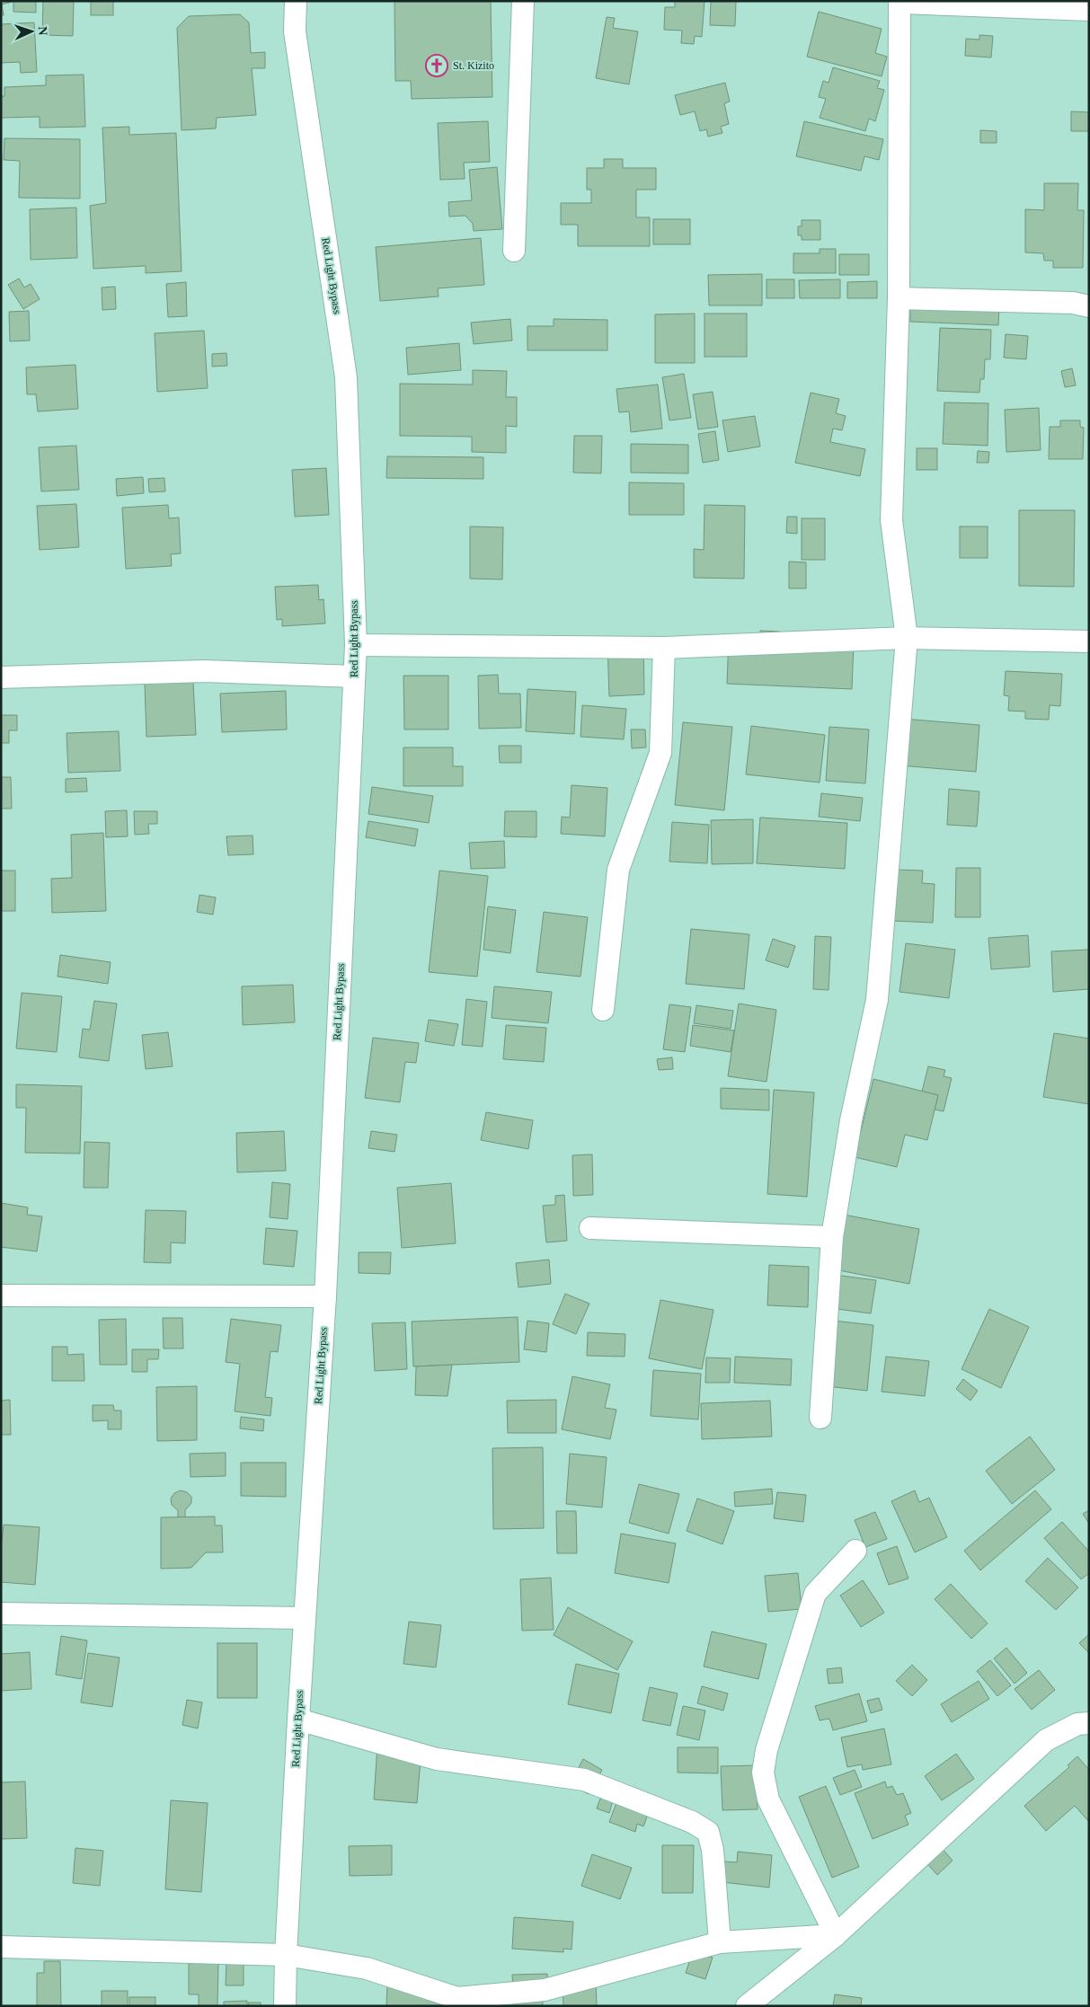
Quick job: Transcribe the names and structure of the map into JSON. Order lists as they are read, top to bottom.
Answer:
{
  "streets": {
    "street": ["Red Light Bypass"]
  },
  "places": {
    "church": ["St. Kizito"]
  },
  "north": "right"
}
